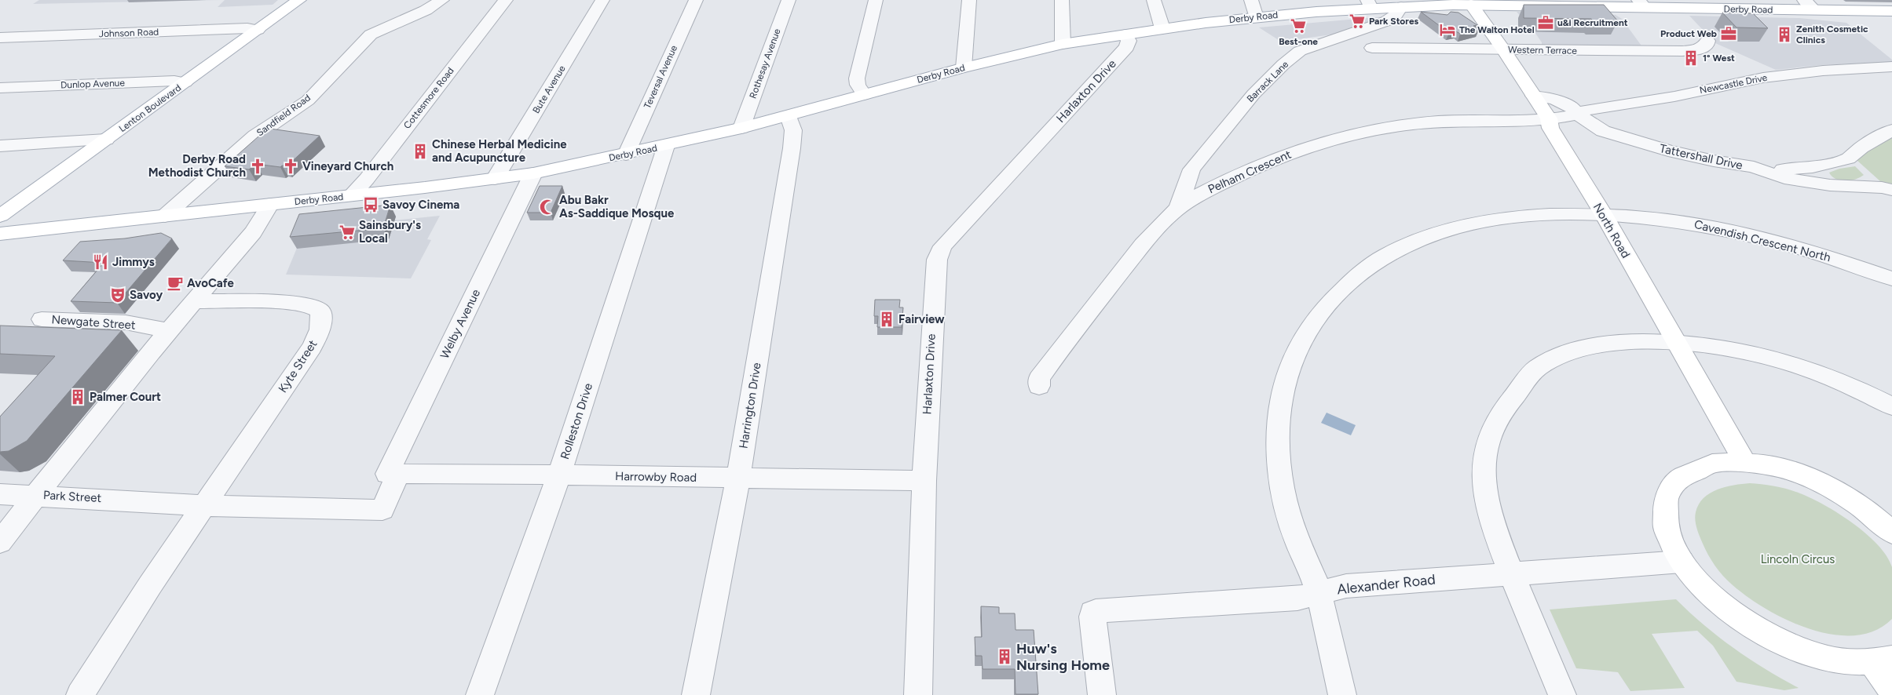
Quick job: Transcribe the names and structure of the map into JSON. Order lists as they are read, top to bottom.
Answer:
{
  "streets": {
    "main road": ["Derby Road", "Lenton Boulevard", "North Road"],
    "street": [
      "Johnson Road",
      "Western Terrace",
      "Rothesay Avenue",
      "Teversal Avenue",
      "Barrack Lane",
      "Dunlop Avenue",
      "Newcastle Drive",
      "Bute Avenue",
      "Harlaxton Drive",
      "Cottesmore Road",
      "Sandfield Road",
      "Tattershall Drive",
      "Pelham Crescent",
      "Cavendish Crescent North",
      "Newgate Street",
      "Welby Avenue",
      "Kyte Street",
      "Harrington Drive",
      "Rolleston Drive",
      "Harrowby Road",
      "Park Street",
      "Alexander Road"
    ]
  },
  "crossings": [
    ["Derby Road", "Rothesay Avenue"],
    ["Derby Road", "Teversal Avenue"],
    ["Derby Road", "Barrack Lane"],
    ["Derby Road", "Bute Avenue"],
    ["Derby Road", "Harlaxton Drive"],
    ["Derby Road", "Cottesmore Road"],
    ["Derby Road", "Sandfield Road"],
    ["Derby Road", "North Road"],
    ["Derby Road", "Welby Avenue"],
    ["Derby Road", "Harrington Drive"],
    ["Derby Road", "Rolleston Drive"],
    ["Derby Road", "Park Street"],
    ["Johnson Road", "Lenton Boulevard"],
    ["Western Terrace", "North Road"],
    ["Barrack Lane", "Pelham Crescent"],
    ["Dunlop Avenue", "Lenton Boulevard"],
    ["Newcastle Drive", "Tattershall Drive"],
    ["Harlaxton Drive", "Harrowby Road"],
    ["Tattershall Drive", "North Road"],
    ["Pelham Crescent", "North Road"],
    ["North Road", "Cavendish Crescent North"],
    ["Cavendish Crescent North", "Alexander Road"],
    ["Newgate Street", "Park Street"],
    ["Welby Avenue", "Kyte Street"],
    ["Welby Avenue", "Harrowby Road"],
    ["Welby Avenue", "Park Street"],
    ["Kyte Street", "Park Street"],
    ["Harrington Drive", "Harrowby Road"],
    ["Rolleston Drive", "Harrowby Road"]
  ],
  "parks": ["Lincoln Circus"],
  "places": {
    "supermarket": ["Park Stores", "Best-one", "Sainsbury's Local"],
    "office": ["u&i Recruitment", "Product Web"],
    "hotel": ["The Walton Hotel"],
    "building": [
      "Zenith Cosmetic Clinics",
      "1° West",
      "Chinese Herbal Medicine and Acupuncture",
      "Fairview",
      "Palmer Court",
      "Huw's Nursing Home"
    ],
    "church": ["Derby Road Methodist Church", "Vineyard Church"],
    "bus stop": ["Savoy Cinema"],
    "mosque": ["Abu Bakr As-Saddique Mosque"],
    "restaurant": ["Jimmys"],
    "cafe": ["AvoCafe"],
    "theatre": ["Savoy"]
  }
}
